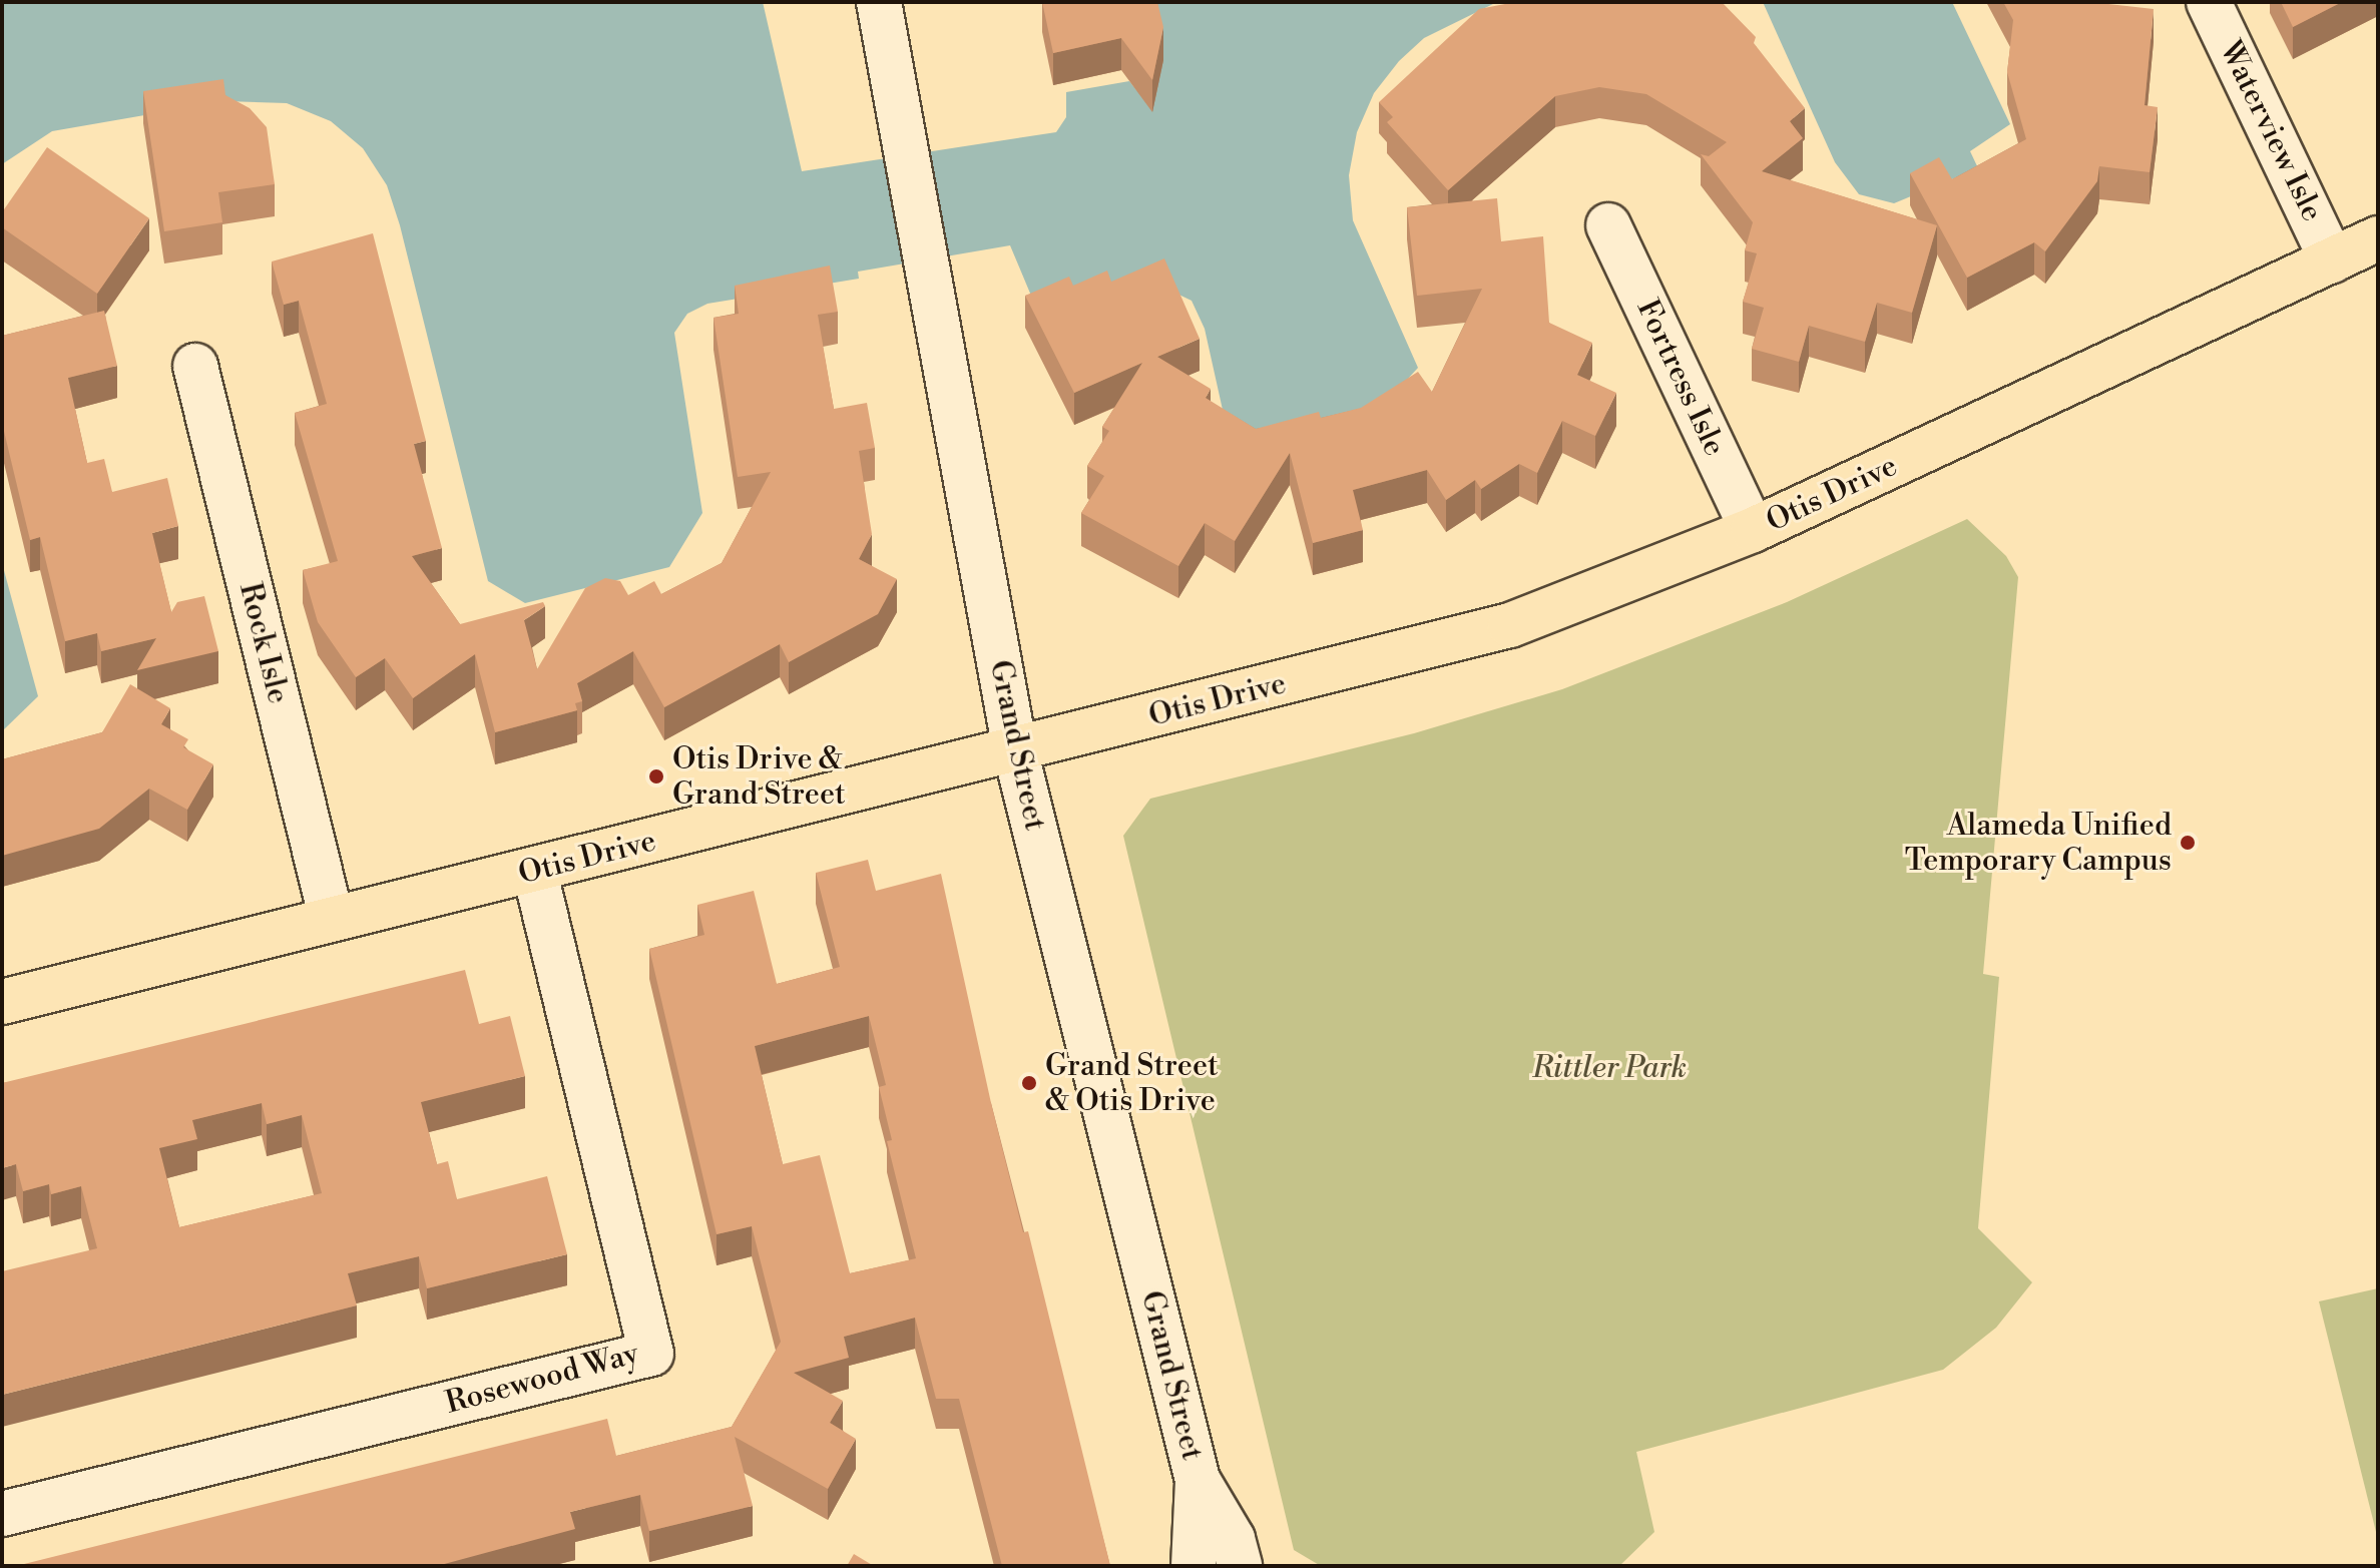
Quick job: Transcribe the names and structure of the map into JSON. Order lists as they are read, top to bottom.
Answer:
{
  "streets": {
    "main road": ["Otis Drive"],
    "street": [
      "Waterview Isle",
      "Fortress Isle",
      "Rock Isle",
      "Grand Street",
      "Rosewood Way"
    ]
  },
  "crossings": [
    ["Waterview Isle", "Otis Drive"],
    ["Fortress Isle", "Otis Drive"],
    ["Otis Drive", "Rock Isle"],
    ["Otis Drive", "Grand Street"],
    ["Otis Drive", "Rosewood Way"]
  ],
  "parks": ["Rittler Park"],
  "places": ["Otis Drive & Grand Street", "Alameda Unified Temporary Campus", "Grand Street & Otis Drive"]
}
